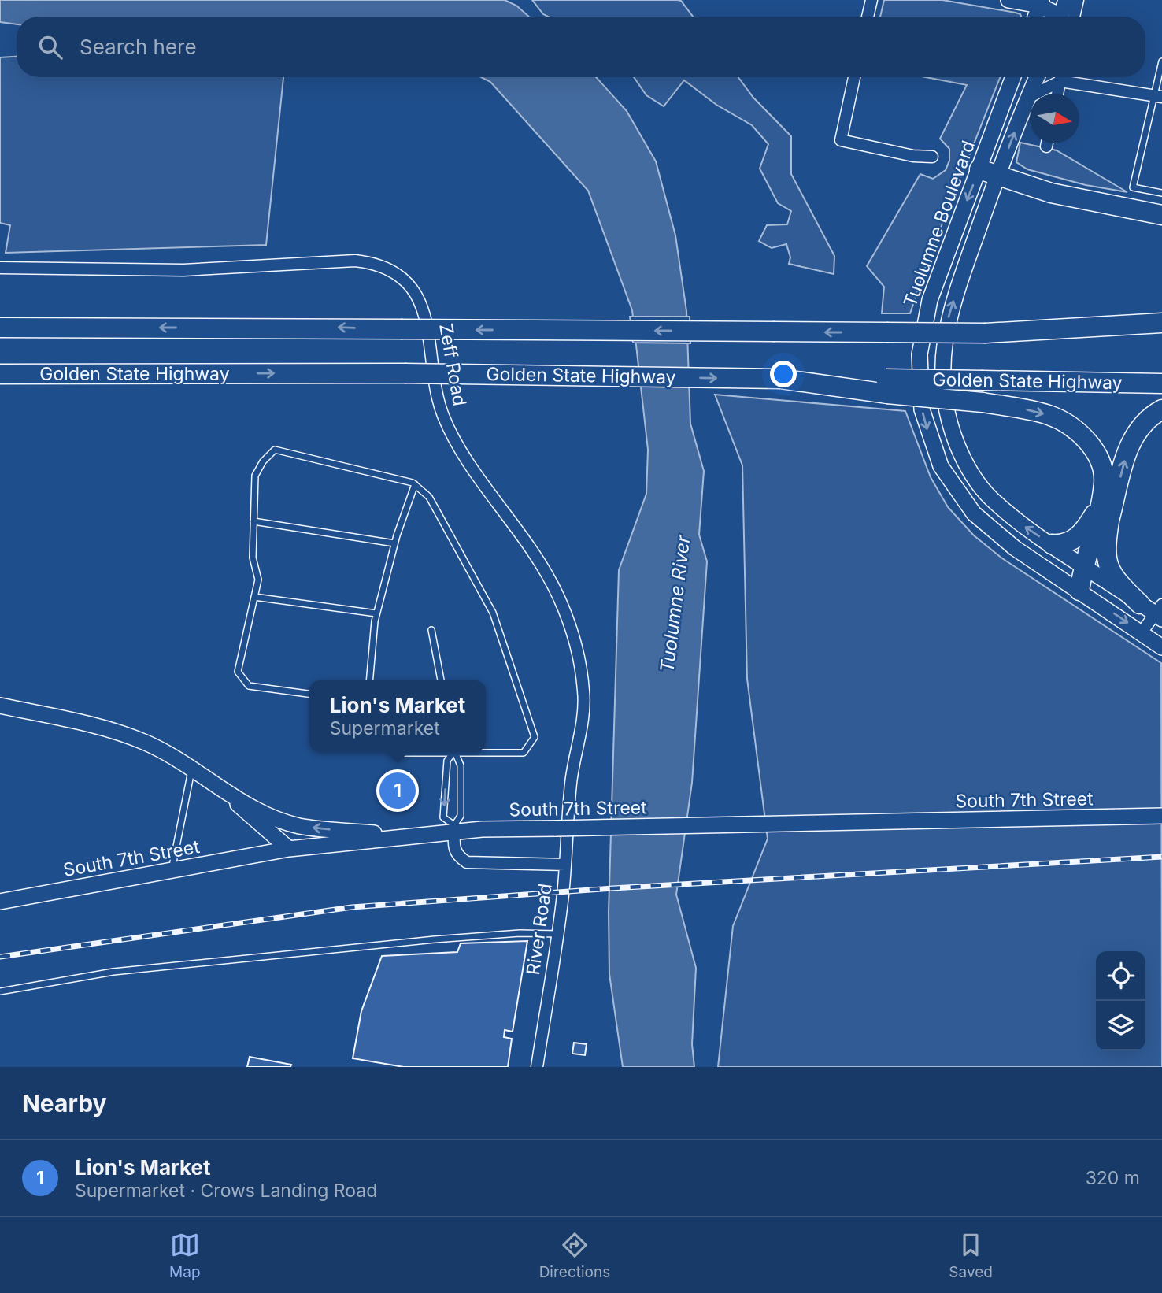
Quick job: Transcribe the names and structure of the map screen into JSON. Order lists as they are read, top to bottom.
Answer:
{
  "streets": {
    "highway": ["Golden State Highway"],
    "street": [
      "Tuolumne Boulevard",
      "Zeff Road",
      "South 7th Street",
      "River Road"
    ]
  },
  "crossings": [
    ["Zeff Road", "River Road"],
    ["South 7th Street", "River Road"]
  ],
  "water": ["Tuolumne River"],
  "north": "right",
  "page": {
    "search": "Search here",
    "popup": ["Lion's Market", "Supermarket"],
    "pins": "1",
    "heading": "Nearby",
    "list": [
      {
        "mark": "1",
        "name": "Lion's Market",
        "note": "Supermarket · Crows Landing Road",
        "value": "320 m"
      }
    ],
    "nav": ["Map", "Directions", "Saved"]
  }
}
